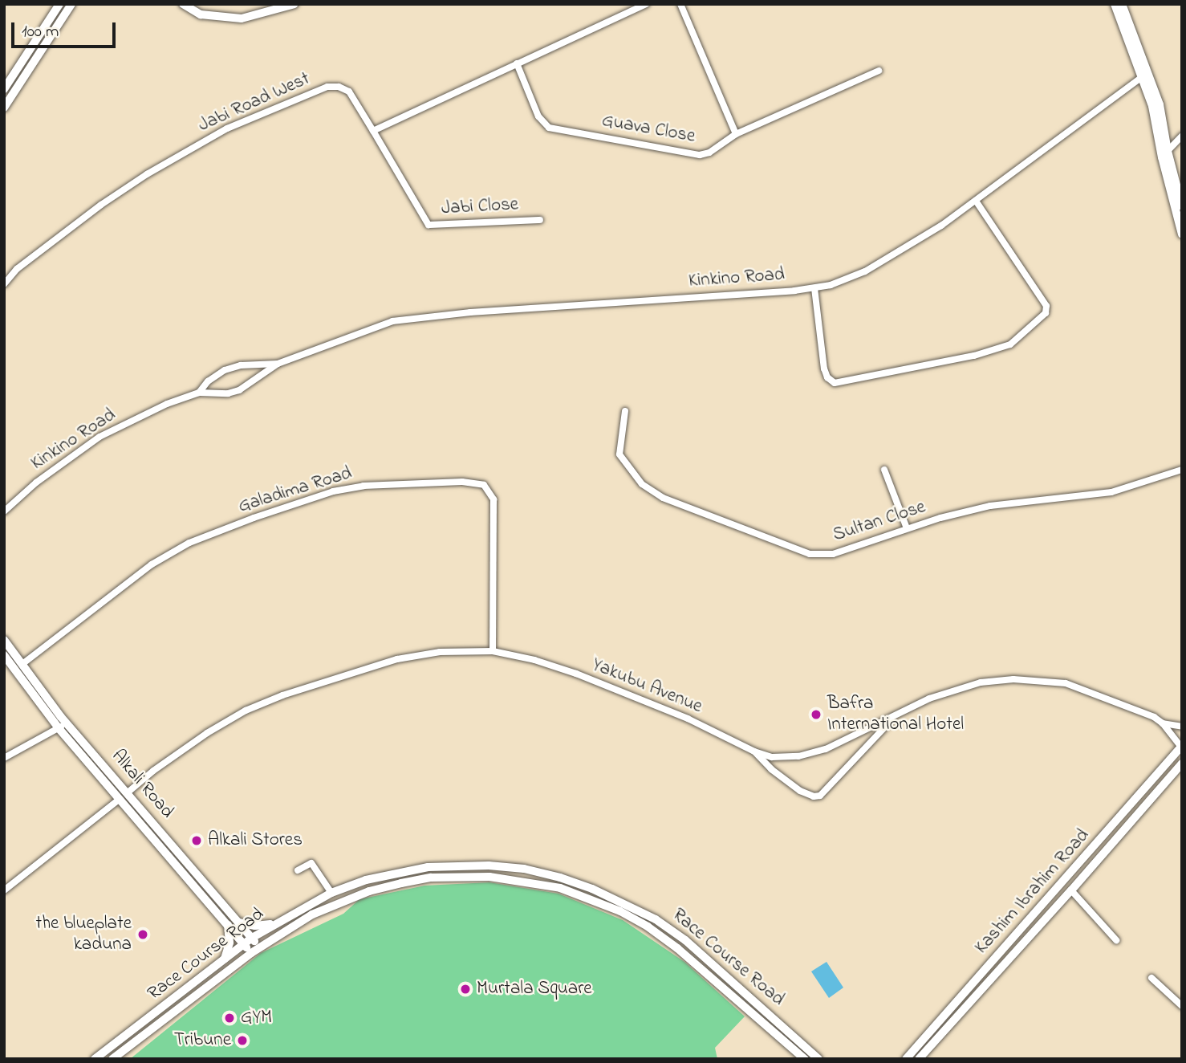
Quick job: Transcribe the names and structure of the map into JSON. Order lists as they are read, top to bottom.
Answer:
{
  "streets": {
    "main road": ["Alkali Road", "Race Course Road"],
    "street": [
      "Jabi Road West",
      "Guava Close",
      "Jabi Close",
      "Kinkino Road",
      "Galadima Road",
      "Sultan Close",
      "Yakubu Avenue",
      "Kashim Ibrahim Road"
    ]
  },
  "crossings": [
    ["Jabi Road West", "Jabi Close"],
    ["Galadima Road", "Yakubu Avenue"],
    ["Galadima Road", "Alkali Road"],
    ["Yakubu Avenue", "Alkali Road"],
    ["Yakubu Avenue", "Kashim Ibrahim Road"],
    ["Alkali Road", "Race Course Road"]
  ],
  "places": [
    "Bafra International Hotel",
    "Alkali Stores",
    "the blueplate kaduna",
    "Murtala Square",
    "GYM",
    "Tribune"
  ],
  "scale_bar": "100 m"
}
